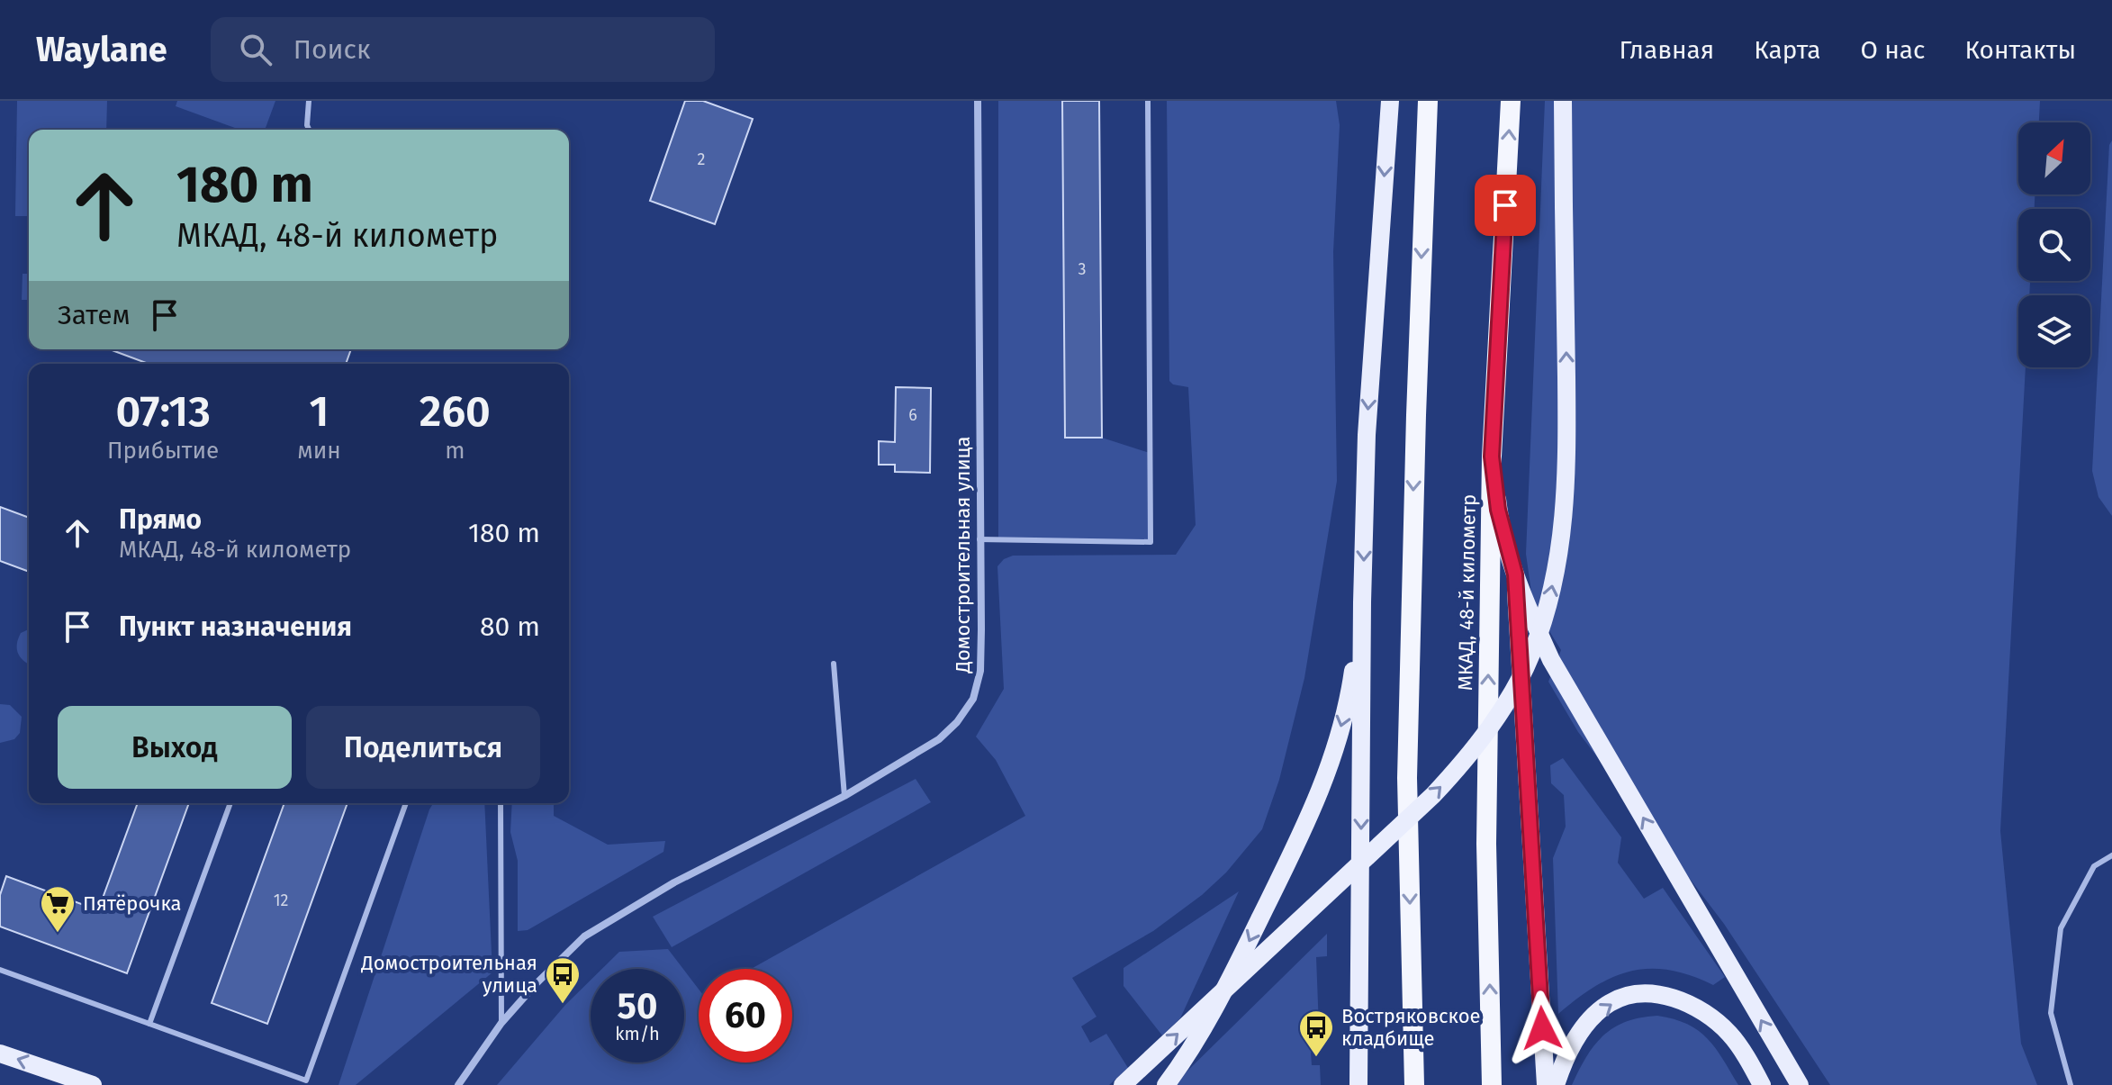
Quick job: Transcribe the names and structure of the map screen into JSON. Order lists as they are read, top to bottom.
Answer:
{
  "streets": {
    "highway": ["МКАД, 48-й километр"],
    "street": ["Домостроительная улица"]
  },
  "places": {
    "supermarket": ["Пятёрочка"],
    "bus stop": ["Домостроительная улица", "Востряковское кладбище"]
  },
  "house_numbers": [
    "2",
    "3",
    "6",
    "12"
  ],
  "north": "top right",
  "page": {
    "header": "Waylane",
    "search": "Поиск",
    "nav": [
      "Главная",
      "Карта",
      "О нас",
      "Контакты"
    ],
    "turn": ["180 m", "МКАД, 48-й километр"],
    "then": "Затем",
    "eta": [
      "07:13",
      "Прибытие",
      "1",
      "мин",
      "260",
      "m"
    ],
    "list": [
      {
        "name": "Прямо",
        "note": "МКАД, 48-й километр",
        "value": "180 m"
      },
      {
        "name": "Пункт назначения",
        "value": "80 m"
      }
    ],
    "buttons": ["Выход", "Поделиться"],
    "speed": "50 km/h",
    "limit": "60"
  }
}
